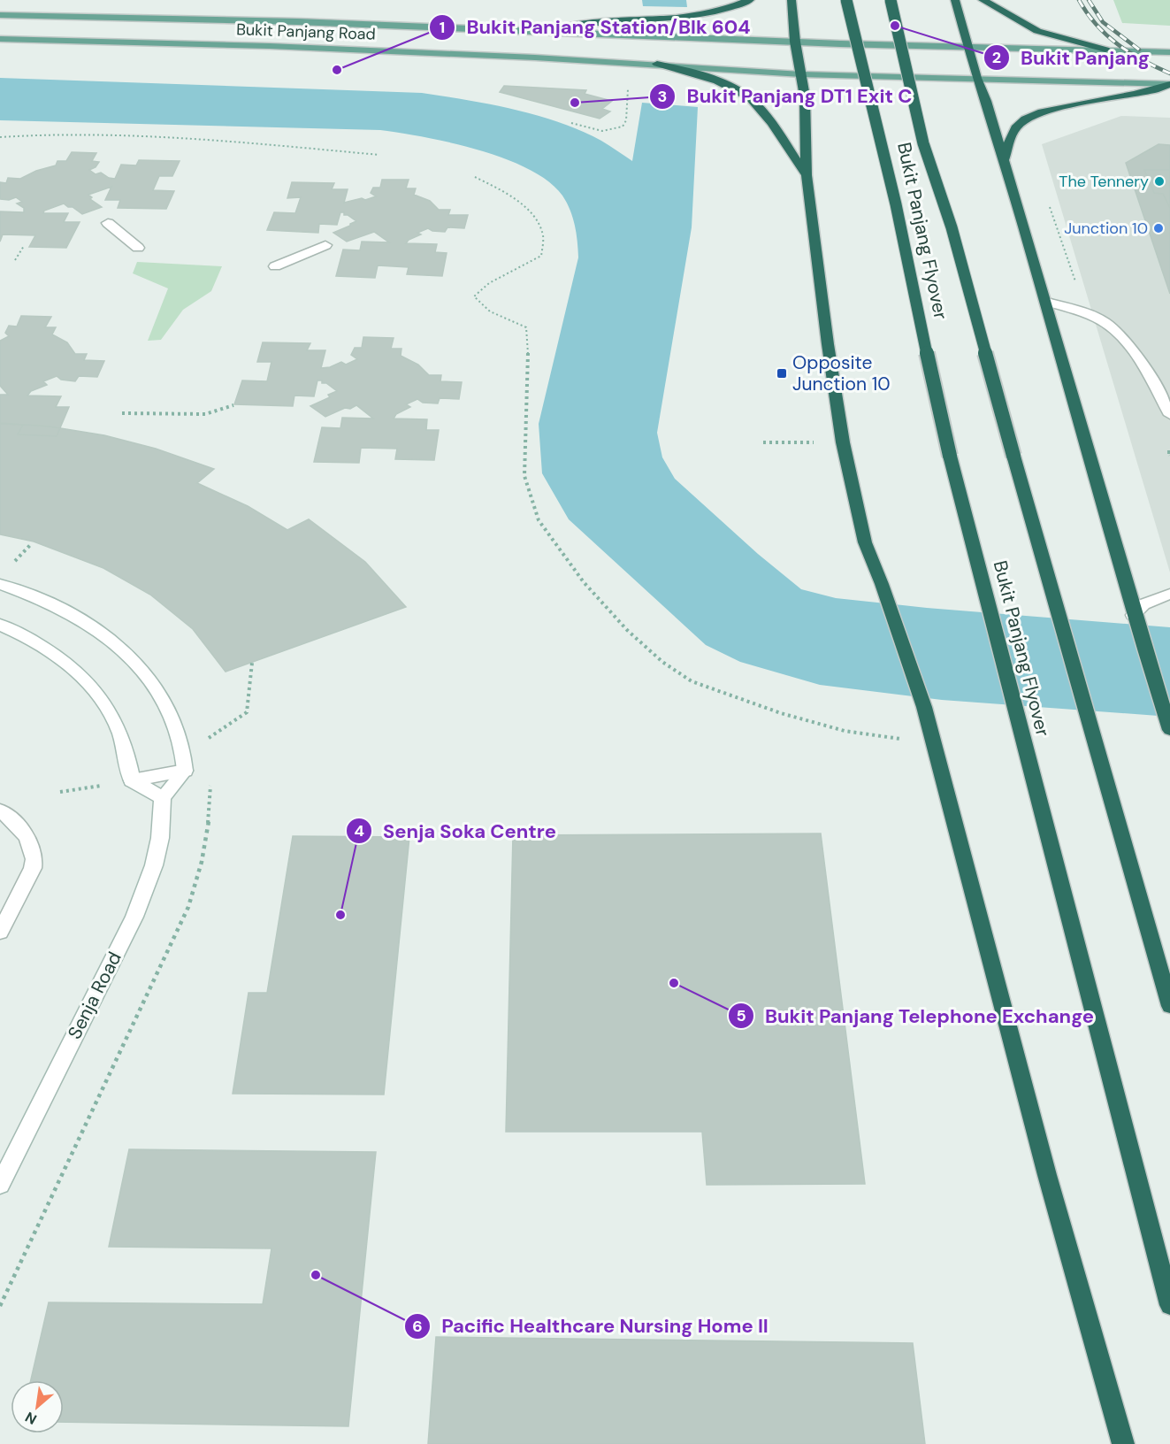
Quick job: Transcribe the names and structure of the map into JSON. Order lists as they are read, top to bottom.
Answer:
{
  "streets": {
    "highway": ["Bukit Panjang Flyover"],
    "main road": ["Bukit Panjang Road"],
    "street": ["Senja Road"]
  },
  "places": {
    "other": [
      "Bukit Panjang",
      "Bukit Panjang Station/Blk 604",
      "Bukit Panjang DT1 Exit C",
      "The Tennery",
      "Junction 10",
      "Senja Soka Centre",
      "Bukit Panjang Telephone Exchange",
      "Pacific Healthcare Nursing Home II"
    ],
    "transit": ["Opposite Junction 10"]
  },
  "north": "bottom left"
}
